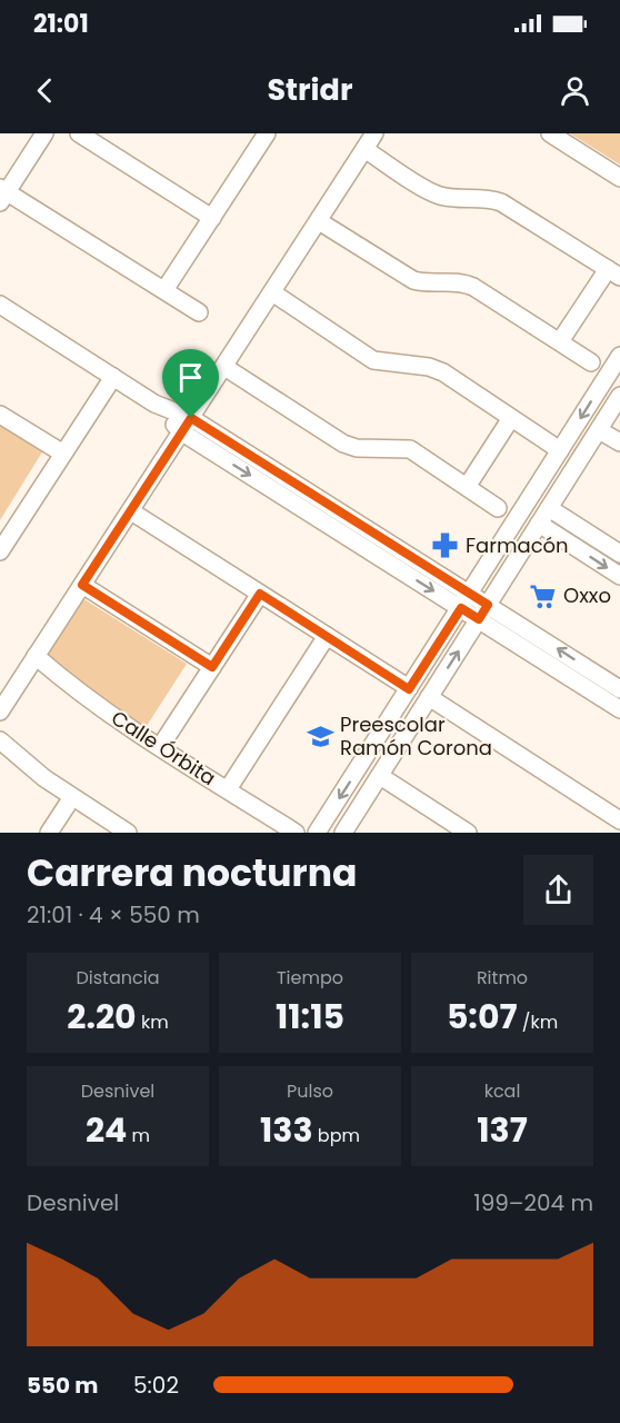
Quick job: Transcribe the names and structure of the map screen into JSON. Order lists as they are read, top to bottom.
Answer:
{
  "streets": {
    "street": ["Calle Órbita"]
  },
  "places": {
    "pharmacy": ["Farmacón"],
    "supermarket": ["Oxxo"],
    "school or university": ["Preescolar Ramón Corona"]
  },
  "page": {
    "status": "21:01",
    "header": "Stridr",
    "heading": ["Carrera nocturna", "21:01 · 4 × 550 m"],
    "stats": [
      ["Distancia", "2.20 km"],
      ["Tiempo", "11:15"],
      ["Ritmo", "5:07 /km"],
      ["Desnivel", "24 m"],
      ["Pulso", "133 bpm"],
      ["kcal", "137"]
    ],
    "chart": ["Desnivel", "199–204 m"],
    "list": [
      {
        "name": "550 m",
        "note": "5:02"
      }
    ]
  }
}
